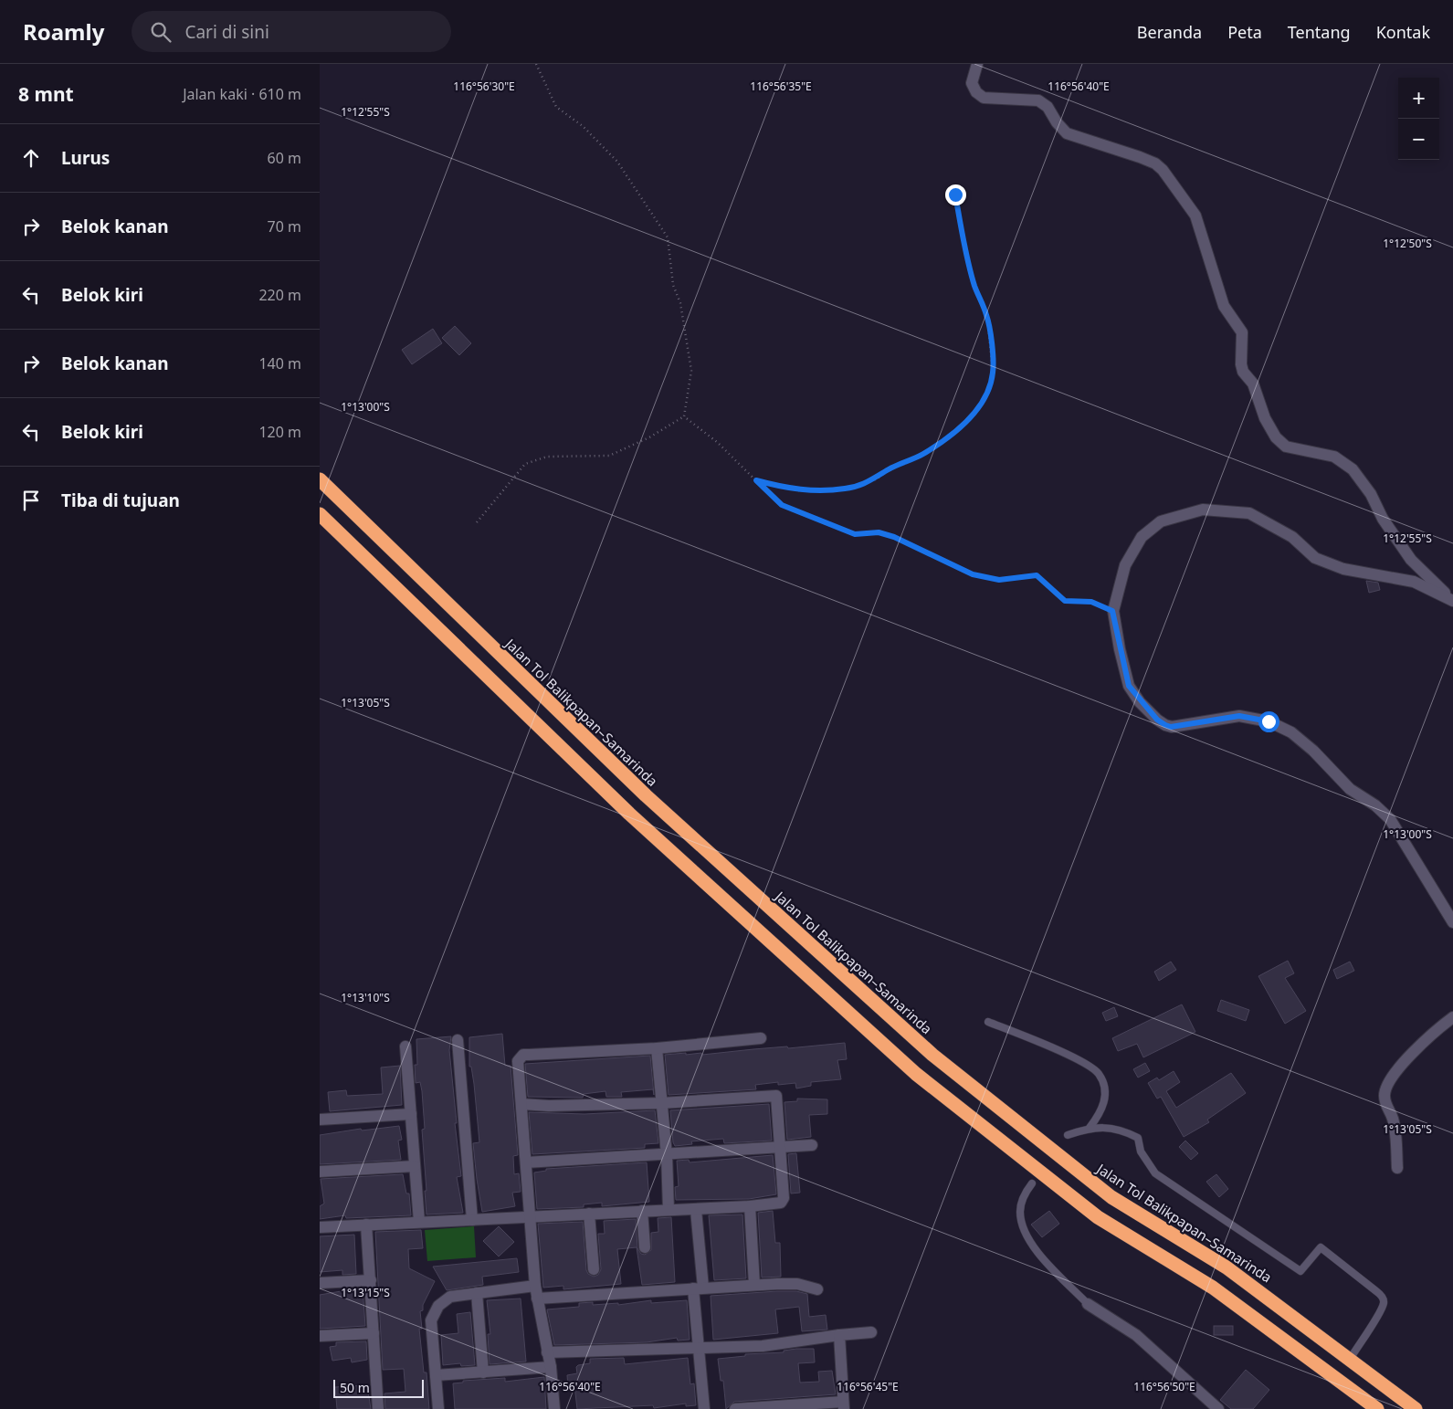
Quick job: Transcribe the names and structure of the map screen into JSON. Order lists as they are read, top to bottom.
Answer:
{
  "streets": {
    "highway": ["Jalan Tol Balikpapan–Samarinda"]
  },
  "scale_bar": "50 m",
  "page": {
    "header": "Roamly",
    "search": "Cari di sini",
    "nav": [
      "Beranda",
      "Peta",
      "Tentang",
      "Kontak"
    ],
    "heading": ["8 mnt", "Jalan kaki · 610 m"],
    "map_buttons": ["+", "−"],
    "list": [
      ["Lurus", "60 m"],
      ["Belok kanan", "70 m"],
      ["Belok kiri", "220 m"],
      ["Belok kanan", "140 m"],
      ["Belok kiri", "120 m"],
      "Tiba di tujuan"
    ],
    "scale": "50 m"
  },
  "coordinates": [
    "116°56'40\"E",
    "116°56'30\"E",
    "116°56'35\"E",
    "1°12'55\"S",
    "1°12'50\"S",
    "1°13'00\"S",
    "1°13'05\"S",
    "1°13'10\"S",
    "1°13'15\"S",
    "116°56'45\"E",
    "116°56'50\"E"
  ]
}
